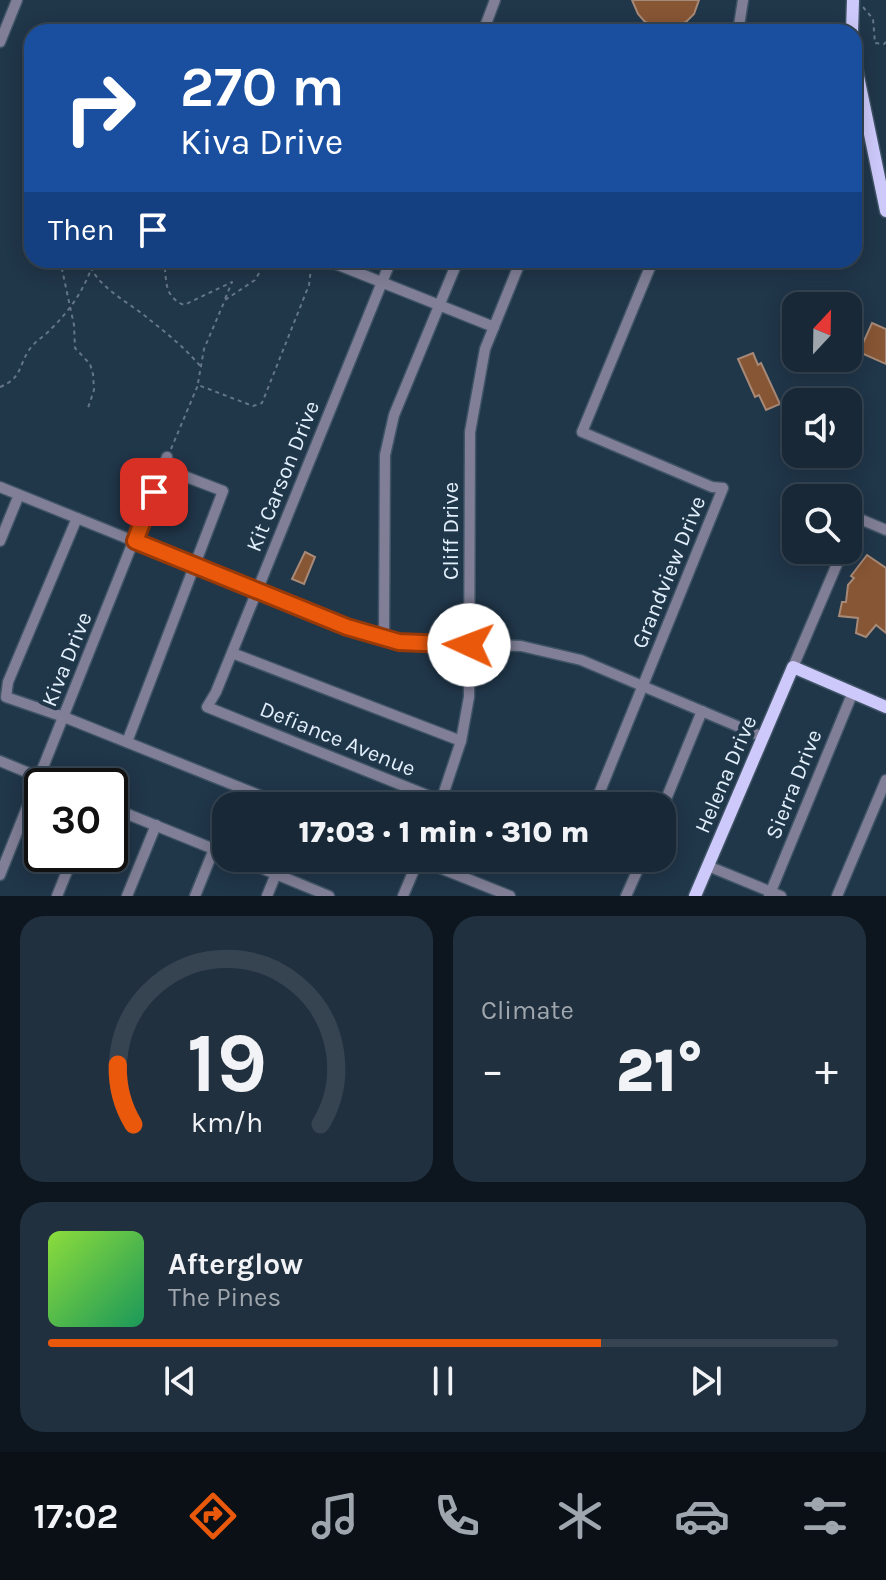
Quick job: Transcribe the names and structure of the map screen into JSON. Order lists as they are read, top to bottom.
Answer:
{
  "streets": {
    "main road": ["Helena Drive"],
    "street": [
      "Kit Carson Drive",
      "Cliff Drive",
      "Grandview Drive",
      "Kiva Drive",
      "Defiance Avenue",
      "Sierra Drive"
    ]
  },
  "crossings": [
    ["Kit Carson Drive", "Defiance Avenue"]
  ],
  "north": "top",
  "page": {
    "turn": ["270 m", "Kiva Drive"],
    "then": "Then",
    "limit": "30",
    "trip": "17:03 · 1 min · 310 m",
    "tile": "Climate",
    "heat": ["−", "21°", "+"],
    "song": ["Afterglow", "The Pines"],
    "tabs": "17:02",
    "gauge": ["19", "km/h"]
  }
}
